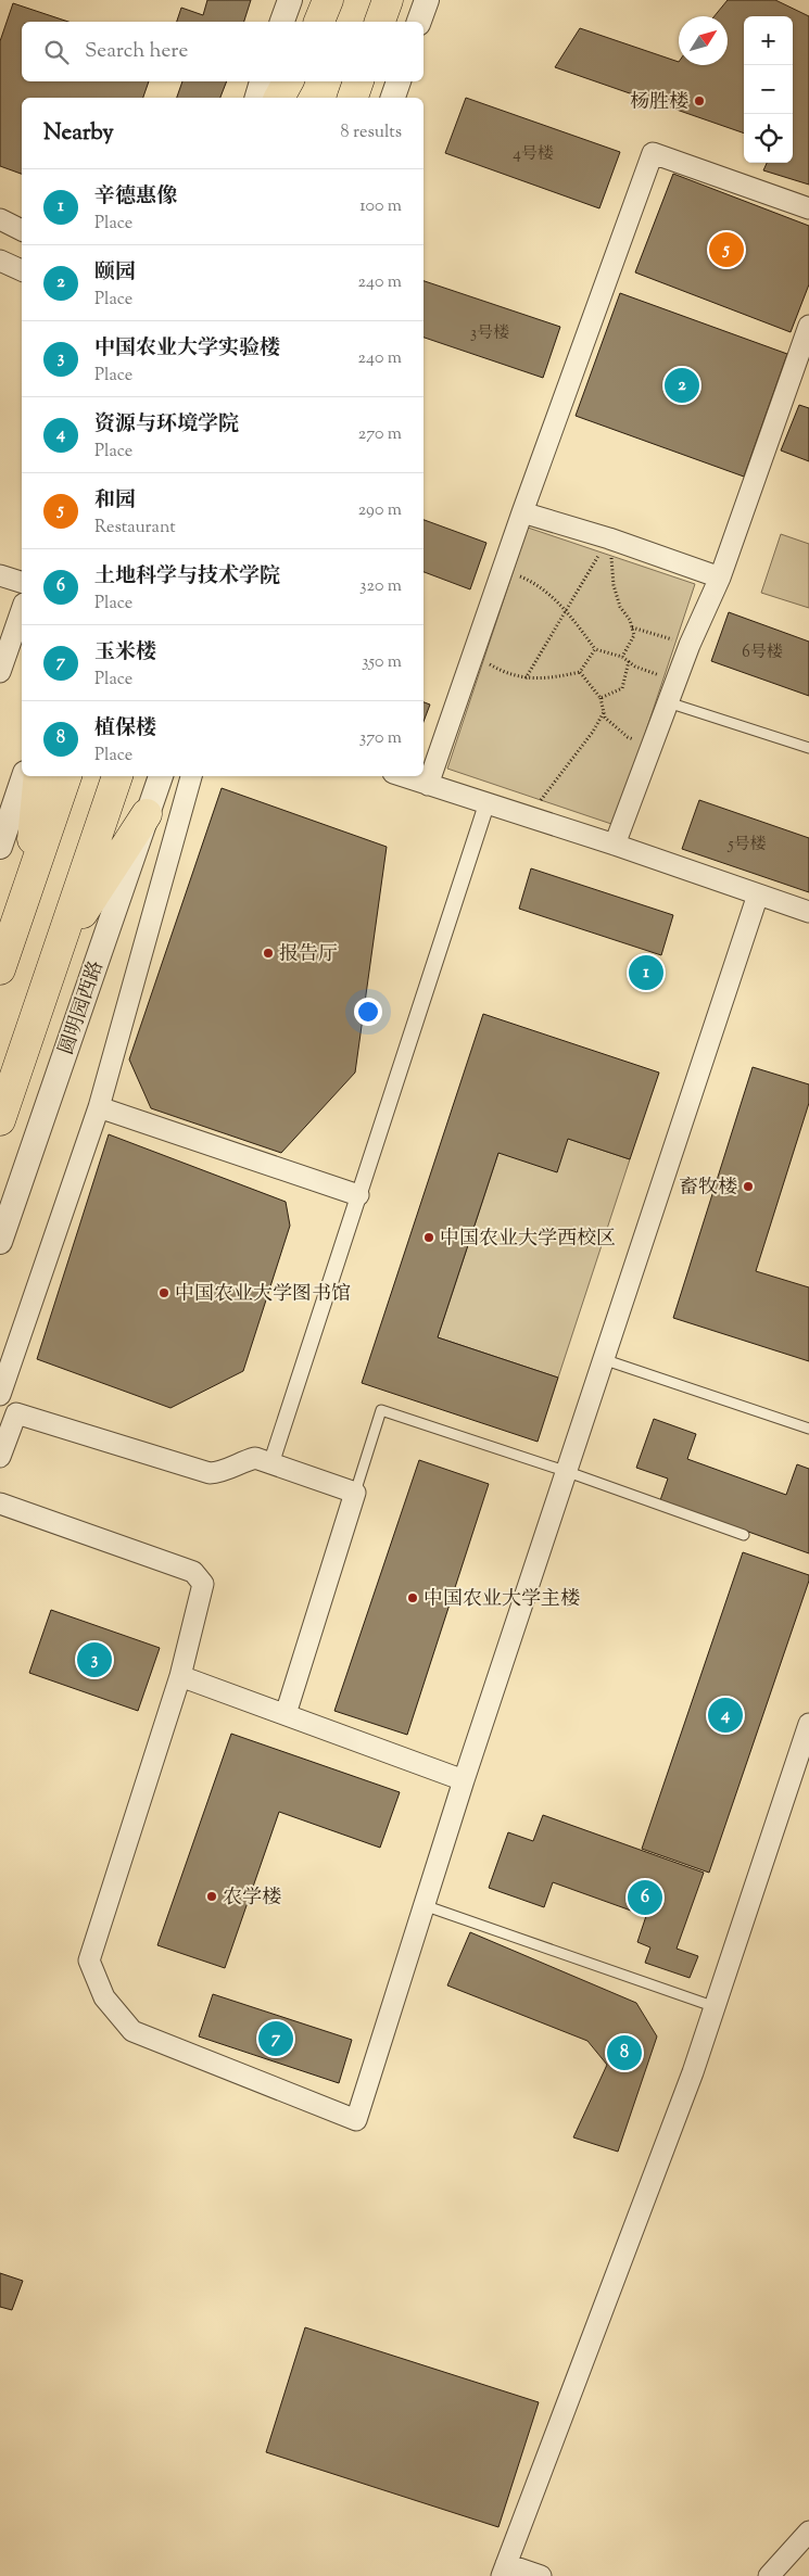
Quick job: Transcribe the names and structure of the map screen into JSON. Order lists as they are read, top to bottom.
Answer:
{
  "streets": {
    "main road": ["圆明园西路"]
  },
  "places": [
    "杨胜楼",
    "报告厅",
    "畜牧楼",
    "中国农业大学西校区",
    "中国农业大学图书馆",
    "中国农业大学主楼",
    "农学楼"
  ],
  "house_numbers": [
    "4号楼",
    "3号楼",
    "6号楼",
    "5号楼"
  ],
  "north": "top right",
  "page": {
    "map_buttons": ["+", "−"],
    "search": "Search here",
    "heading": ["Nearby", "8 results"],
    "list": [
      {
        "mark": "1",
        "name": "辛德惠像",
        "note": "Place",
        "value": "100 m"
      },
      {
        "mark": "2",
        "name": "颐园",
        "note": "Place",
        "value": "240 m"
      },
      {
        "mark": "3",
        "name": "中国农业大学实验楼",
        "note": "Place",
        "value": "240 m"
      },
      {
        "mark": "4",
        "name": "资源与环境学院",
        "note": "Place",
        "value": "270 m"
      },
      {
        "mark": "5",
        "name": "和园",
        "note": "Restaurant",
        "value": "290 m"
      },
      {
        "mark": "6",
        "name": "土地科学与技术学院",
        "note": "Place",
        "value": "320 m"
      },
      {
        "mark": "7",
        "name": "玉米楼",
        "note": "Place",
        "value": "350 m"
      },
      {
        "mark": "8",
        "name": "植保楼",
        "note": "Place",
        "value": "370 m"
      }
    ],
    "pins": [
      "5",
      "2",
      "1",
      "3",
      "4",
      "6",
      "7",
      "8"
    ]
  }
}
